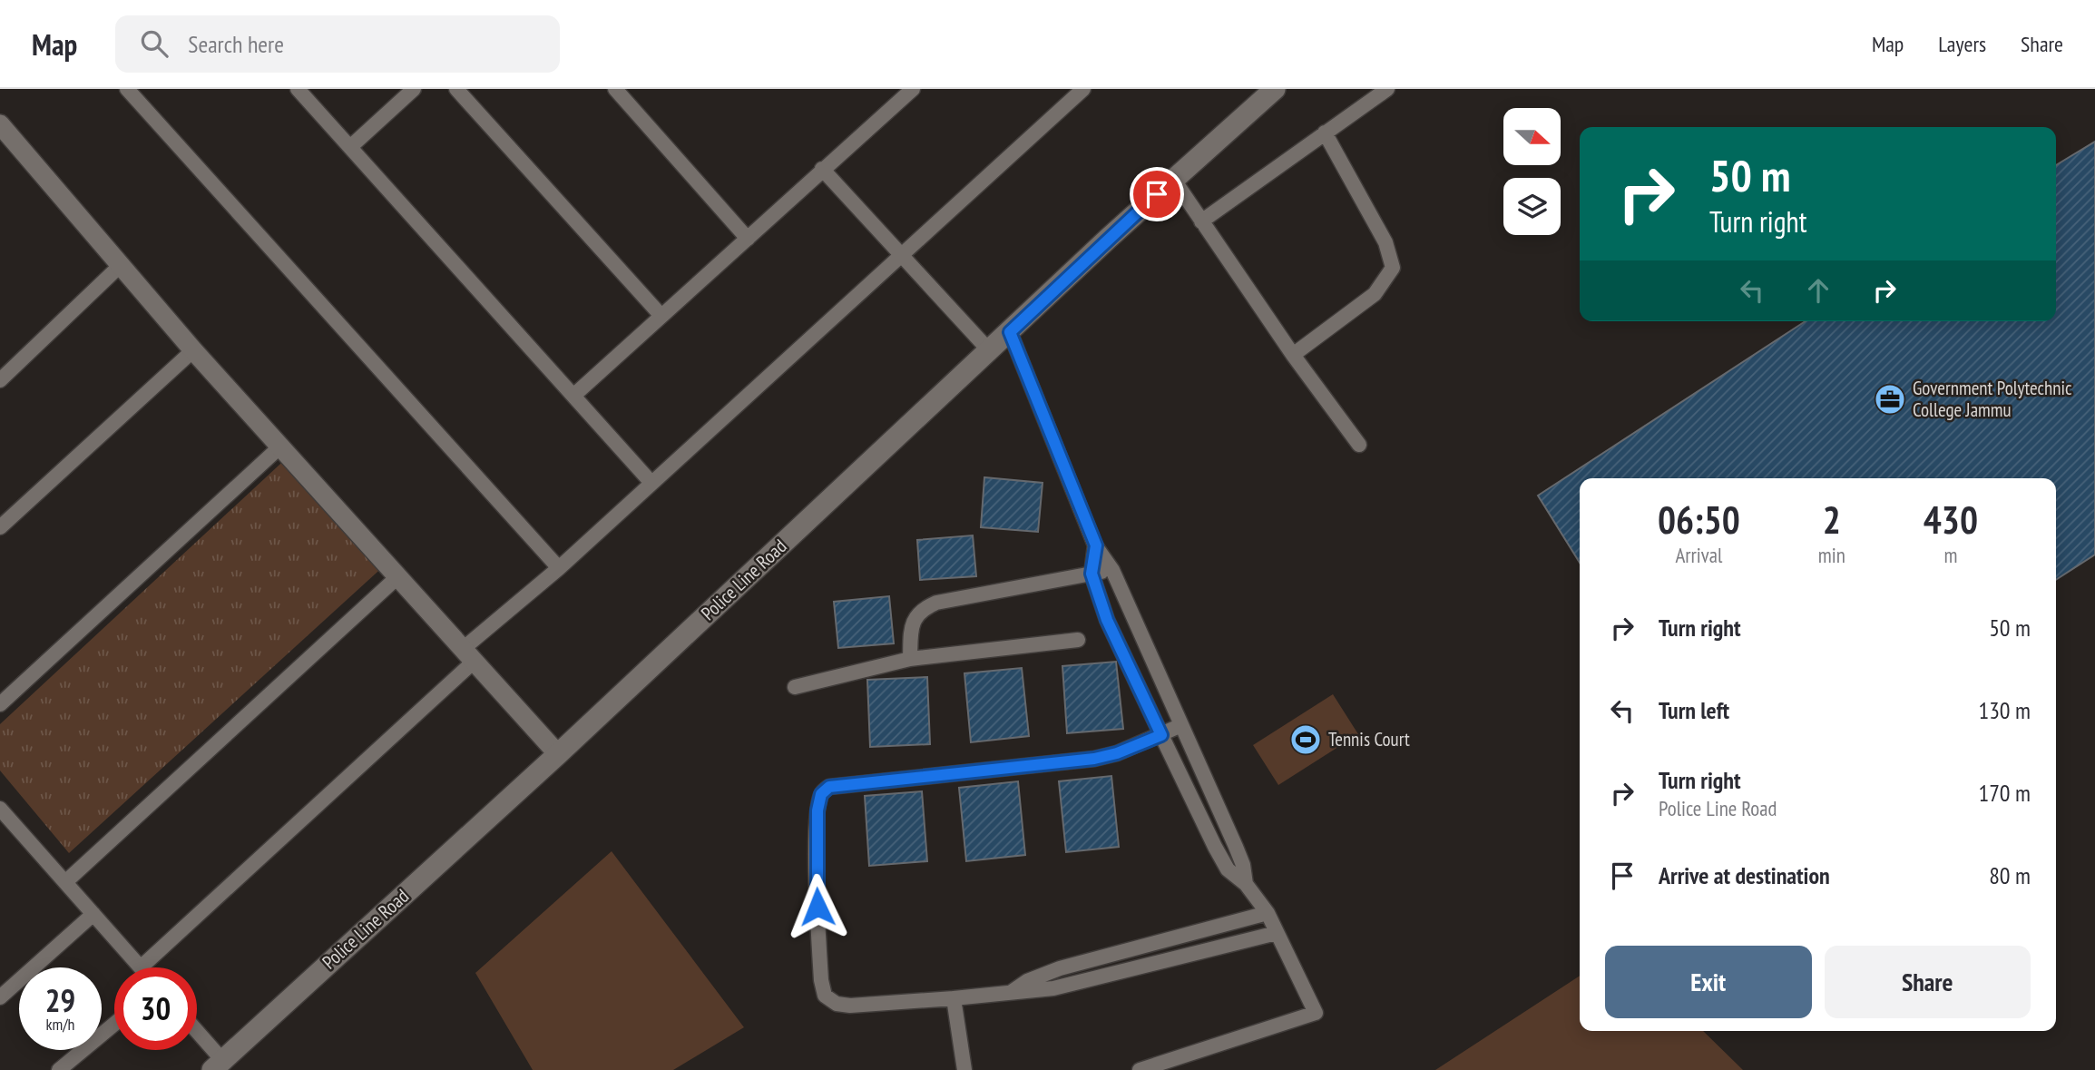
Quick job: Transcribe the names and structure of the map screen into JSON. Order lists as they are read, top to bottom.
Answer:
{
  "streets": {
    "main road": ["Police Line Road"]
  },
  "places": {
    "office": ["Government Polytechnic College Jammu"],
    "sports": ["Tennis Court"]
  },
  "north": "right",
  "page": {
    "header": "Map",
    "search": "Search here",
    "nav": ["Map", "Layers", "Share"],
    "turn": ["50 m", "Turn right"],
    "eta": [
      "06:50",
      "Arrival",
      "2",
      "min",
      "430",
      "m"
    ],
    "list": [
      {
        "name": "Turn right",
        "value": "50 m"
      },
      {
        "name": "Turn left",
        "value": "130 m"
      },
      {
        "name": "Turn right",
        "note": "Police Line Road",
        "value": "170 m"
      },
      {
        "name": "Arrive at destination",
        "value": "80 m"
      }
    ],
    "buttons": ["Exit", "Share"],
    "speed": "29 km/h",
    "limit": "30"
  }
}
